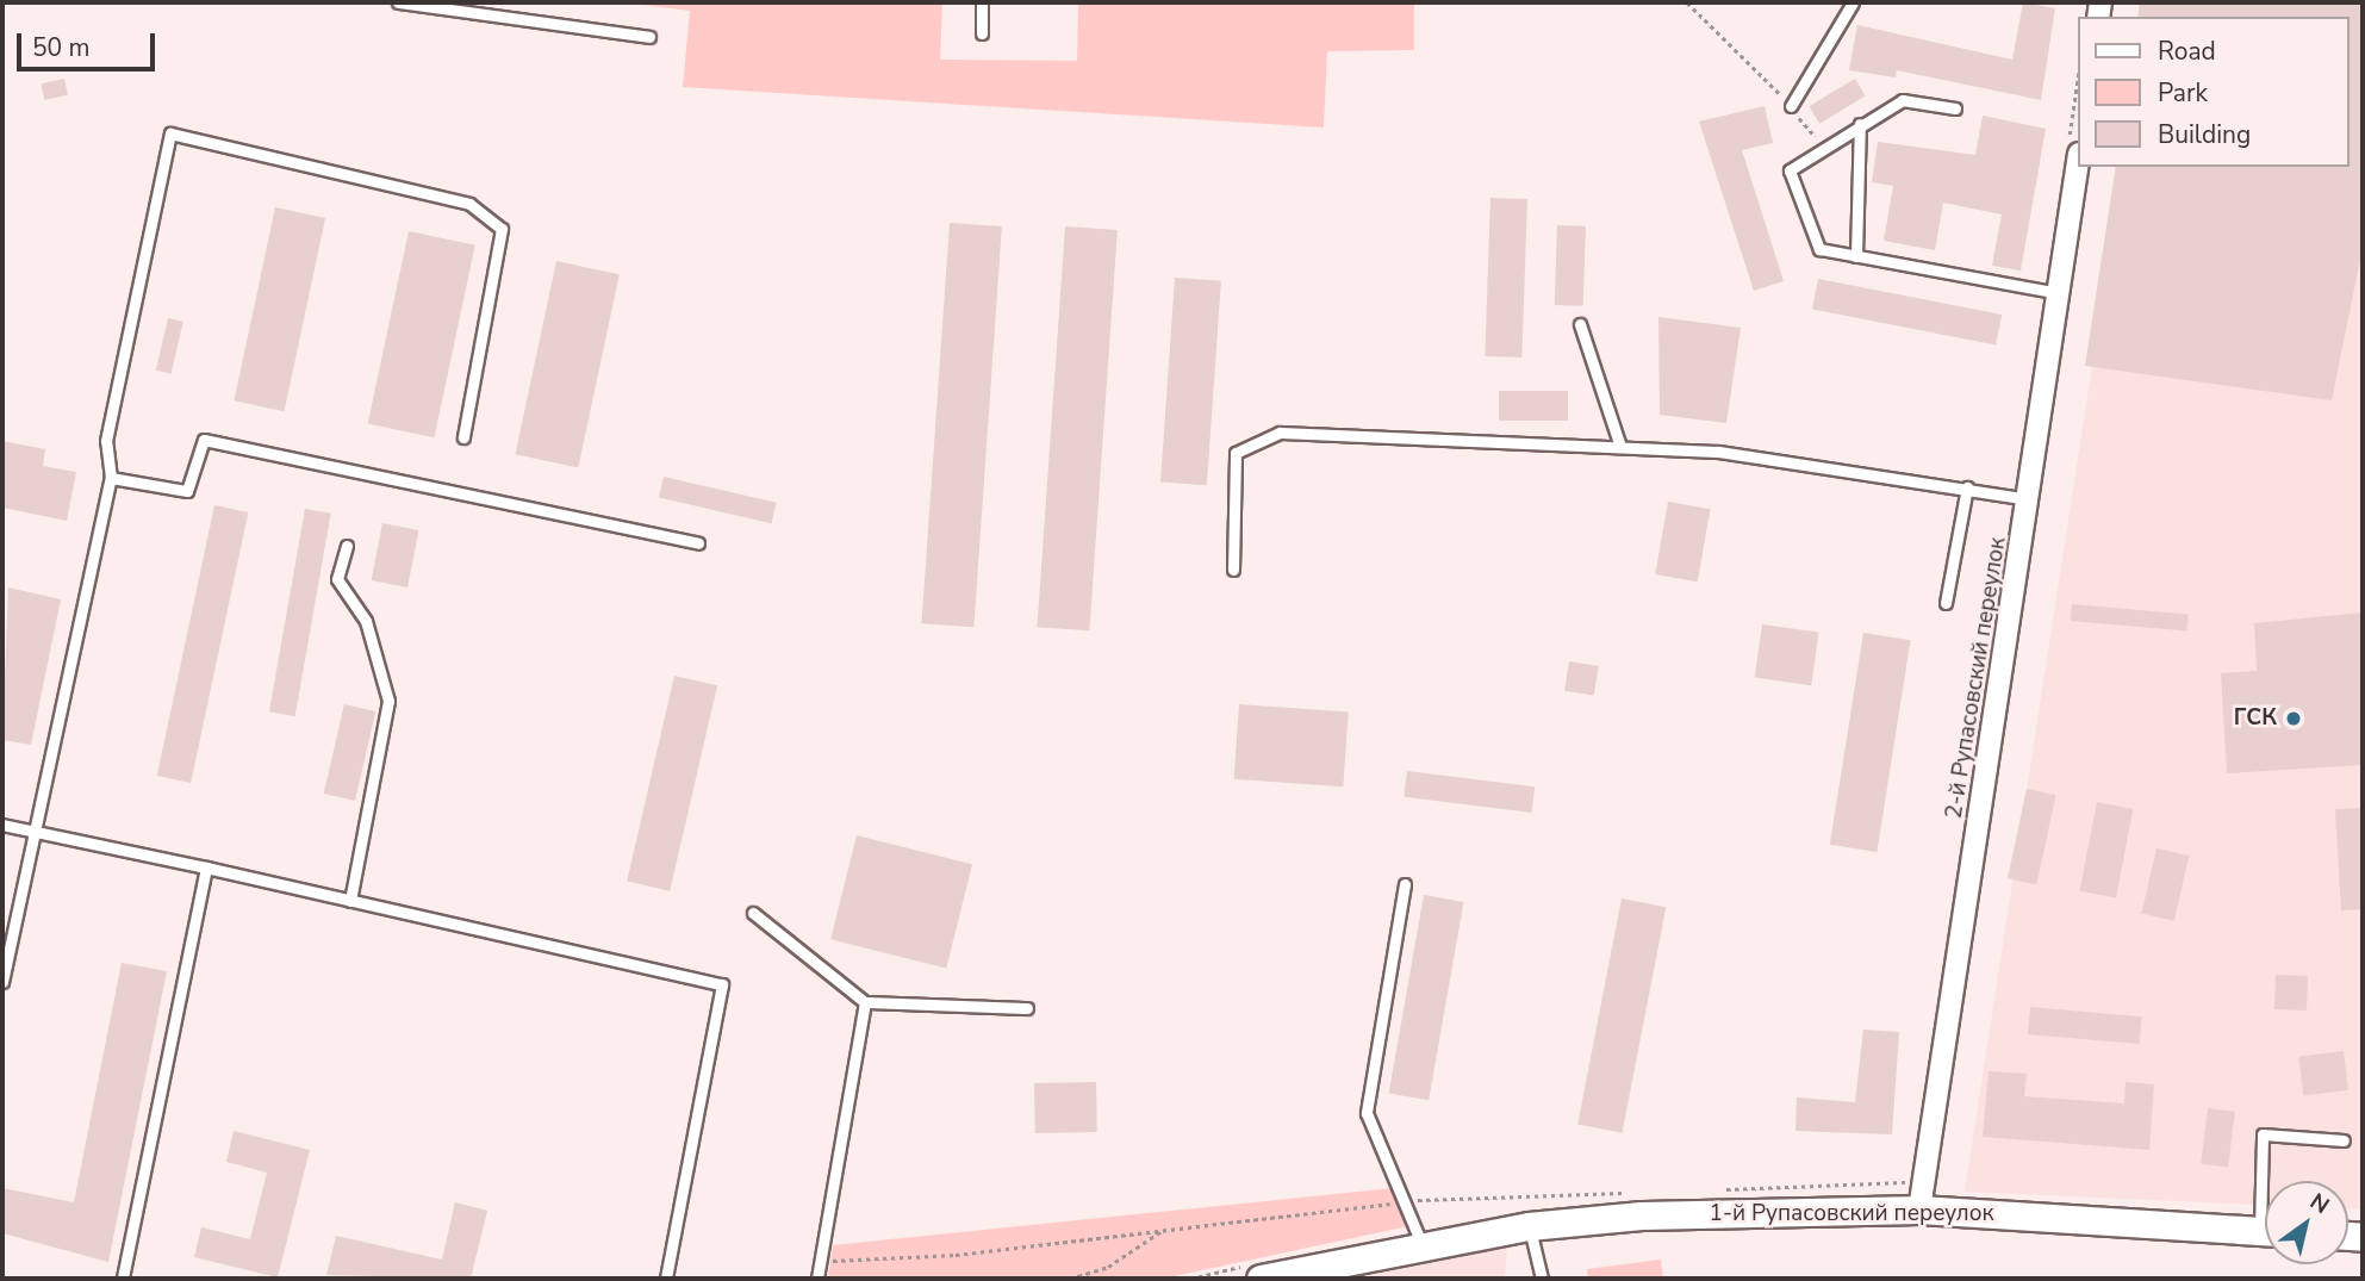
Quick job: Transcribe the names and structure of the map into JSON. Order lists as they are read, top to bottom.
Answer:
{
  "streets": {
    "street": ["2-й Рупасовский переулок", "1-й Рупасовский переулок"]
  },
  "crossings": [
    ["2-й Рупасовский переулок", "1-й Рупасовский переулок"]
  ],
  "places": ["ГСК"],
  "legend": ["Road", "Park", "Building"],
  "scale_bar": "50 m",
  "north": "top right"
}
